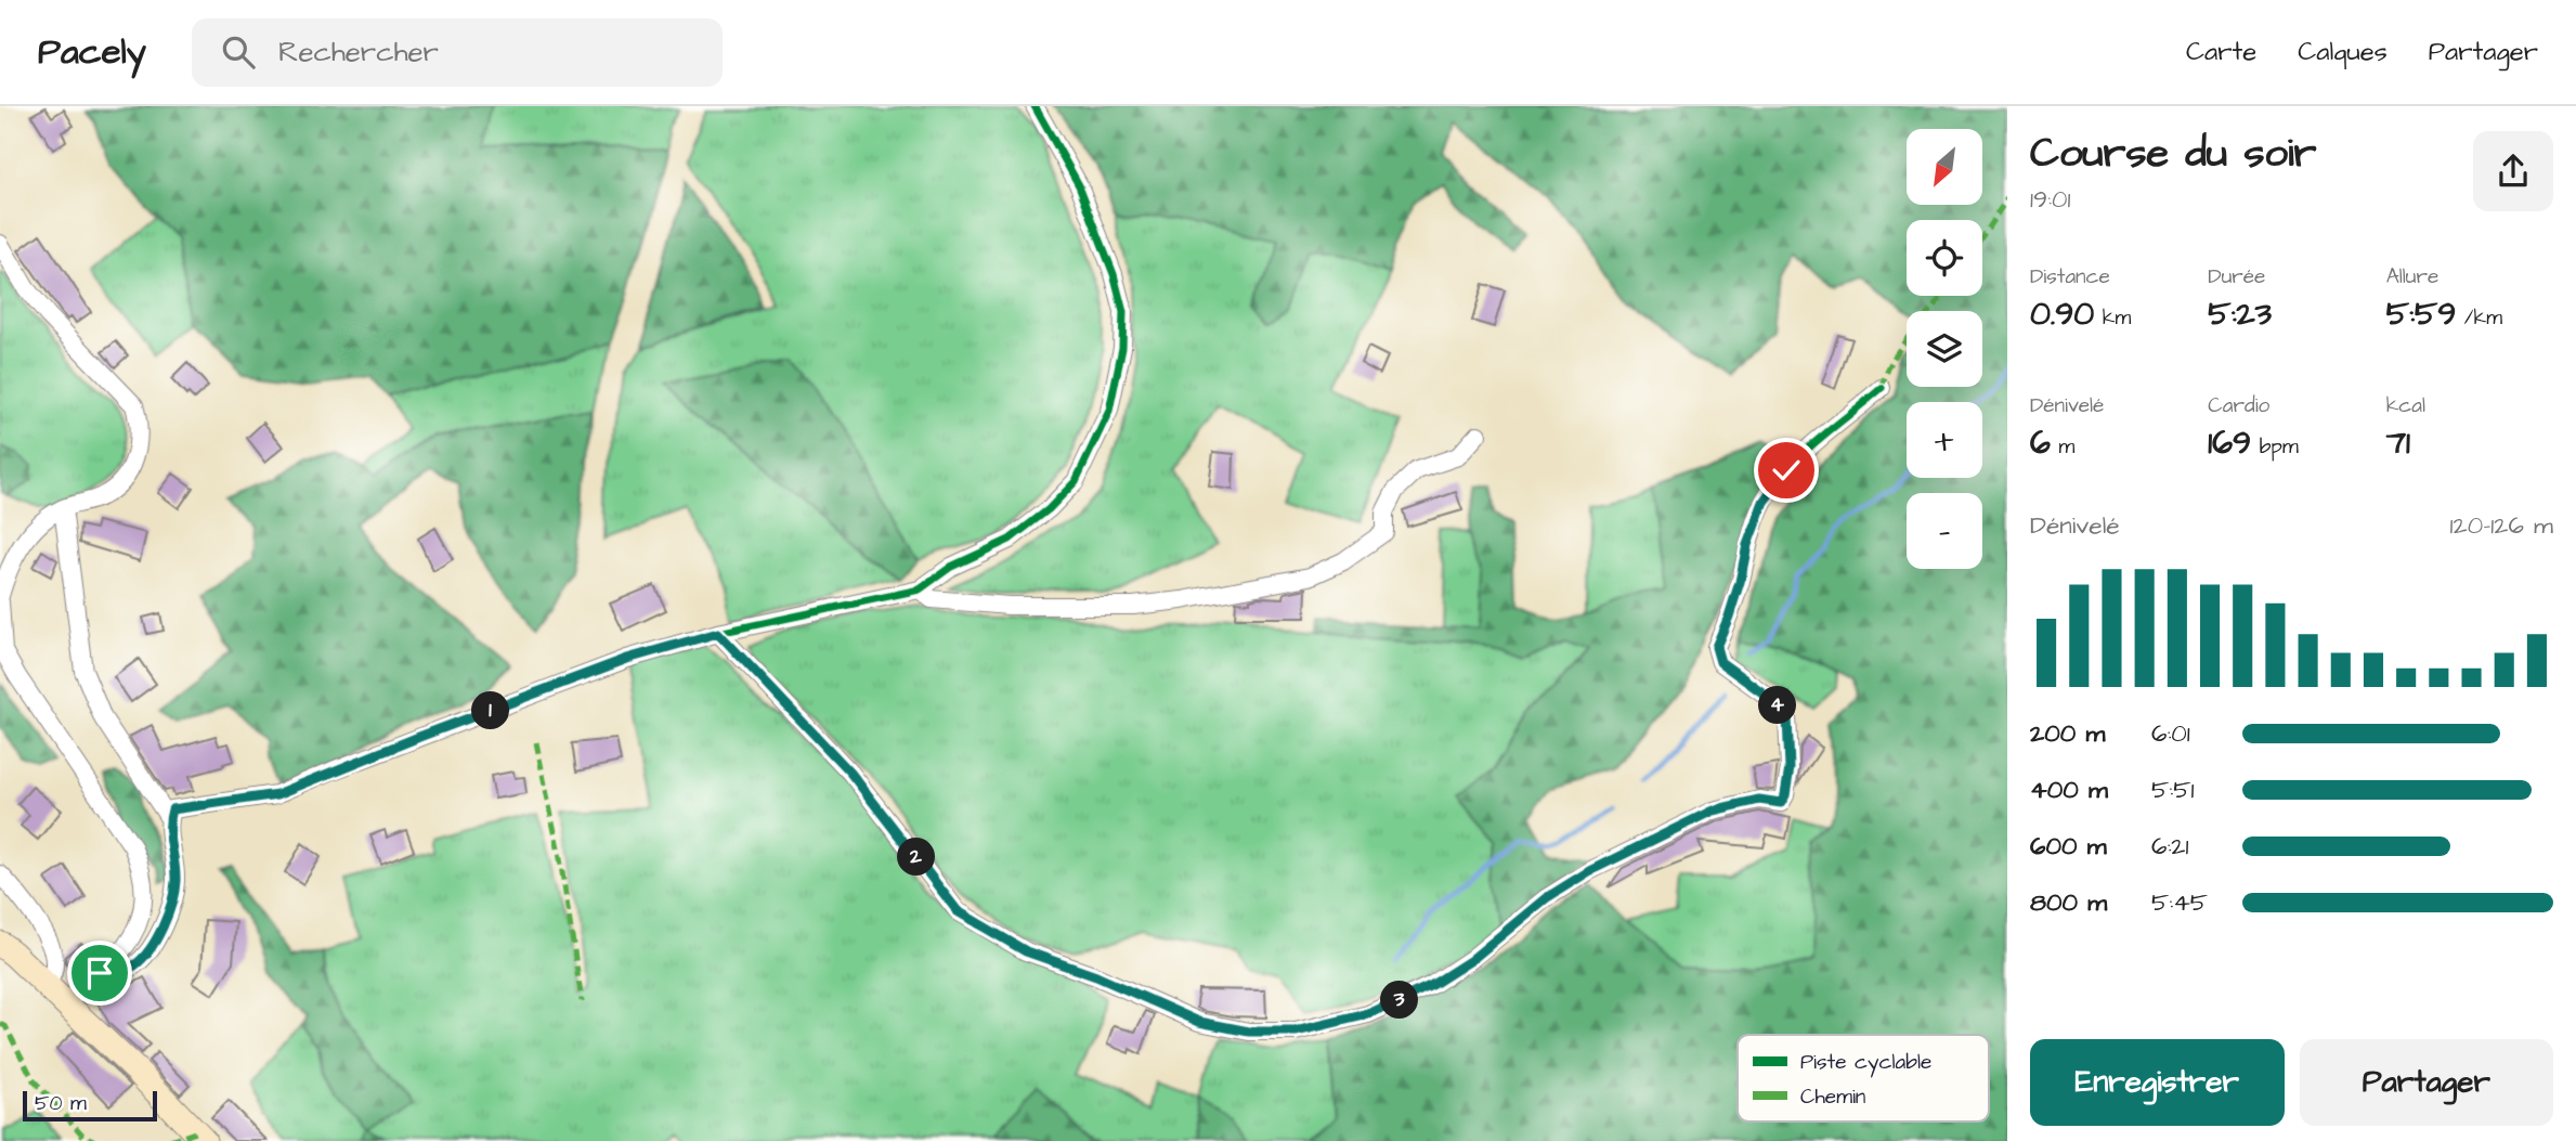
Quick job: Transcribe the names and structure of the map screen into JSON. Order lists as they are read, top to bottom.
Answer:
{
  "legend": ["Piste cyclable", "Chemin"],
  "scale_bar": "50 m",
  "north": "bottom left",
  "page": {
    "header": "Pacely",
    "search": "Rechercher",
    "nav": ["Carte", "Calques", "Partager"],
    "heading": ["Course du soir", "19:01"],
    "map_buttons": ["+", "−"],
    "stats": [
      ["Distance", "0.90 km"],
      ["Durée", "5:23"],
      ["Allure", "5:59 /km"],
      ["Dénivelé", "6 m"],
      ["Cardio", "169 bpm"],
      ["kcal", "71"]
    ],
    "chart": ["Dénivelé", "120–126 m"],
    "pins": [
      "4",
      "1",
      "2",
      "3"
    ],
    "list": [
      {
        "name": "200 m",
        "note": "6:01"
      },
      {
        "name": "400 m",
        "note": "5:51"
      },
      {
        "name": "600 m",
        "note": "6:21"
      },
      {
        "name": "800 m",
        "note": "5:45"
      }
    ],
    "buttons": ["Enregistrer", "Partager"],
    "scale": "50 m"
  }
}
